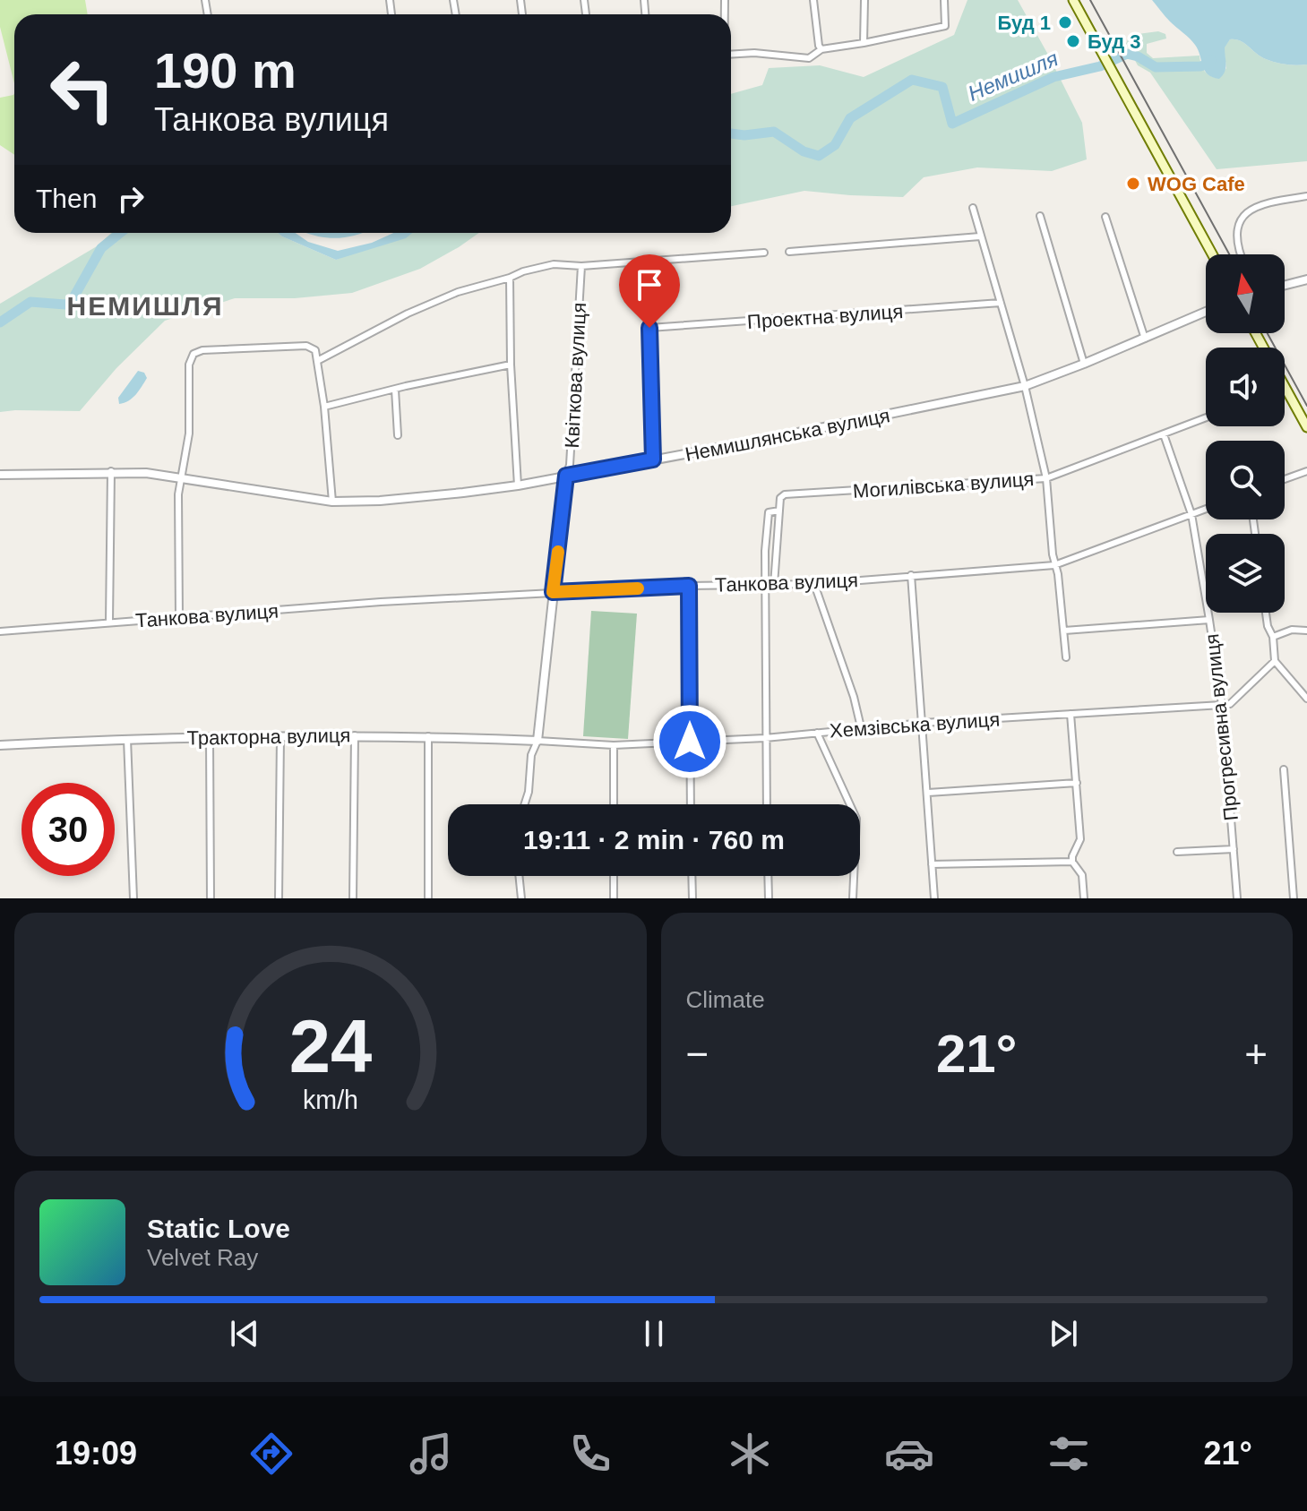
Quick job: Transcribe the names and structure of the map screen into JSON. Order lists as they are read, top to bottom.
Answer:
{
  "streets": {
    "street": [
      "Проектна вулиця",
      "Квіткова вулиця",
      "Немишлянська вулиця",
      "Могилівська вулиця",
      "Танкова вулиця",
      "Хемзівська вулиця",
      "Прогресивна вулиця",
      "Тракторна вулиця"
    ]
  },
  "crossings": [
    ["Квіткова вулиця", "Немишлянська вулиця"],
    ["Квіткова вулиця", "Танкова вулиця"],
    ["Квіткова вулиця", "Хемзівська вулиця"],
    ["Квіткова вулиця", "Тракторна вулиця"],
    ["Могилівська вулиця", "Прогресивна вулиця"],
    ["Танкова вулиця", "Прогресивна вулиця"],
    ["Хемзівська вулиця", "Прогресивна вулиця"],
    ["Хемзівська вулиця", "Тракторна вулиця"]
  ],
  "districts": ["НЕМИШЛЯ"],
  "water": ["Немишля"],
  "places": ["Буд 1", "Буд 3", "WOG Cafe"],
  "north": "top",
  "page": {
    "turn": ["190 m", "Танкова вулиця"],
    "then": "Then",
    "limit": "30",
    "trip": "19:11 · 2 min · 760 m",
    "tile": "Climate",
    "heat": ["−", "21°", "+"],
    "song": ["Static Love", "Velvet Ray"],
    "tabs": ["19:09", "21°"],
    "gauge": ["24", "km/h"]
  }
}
